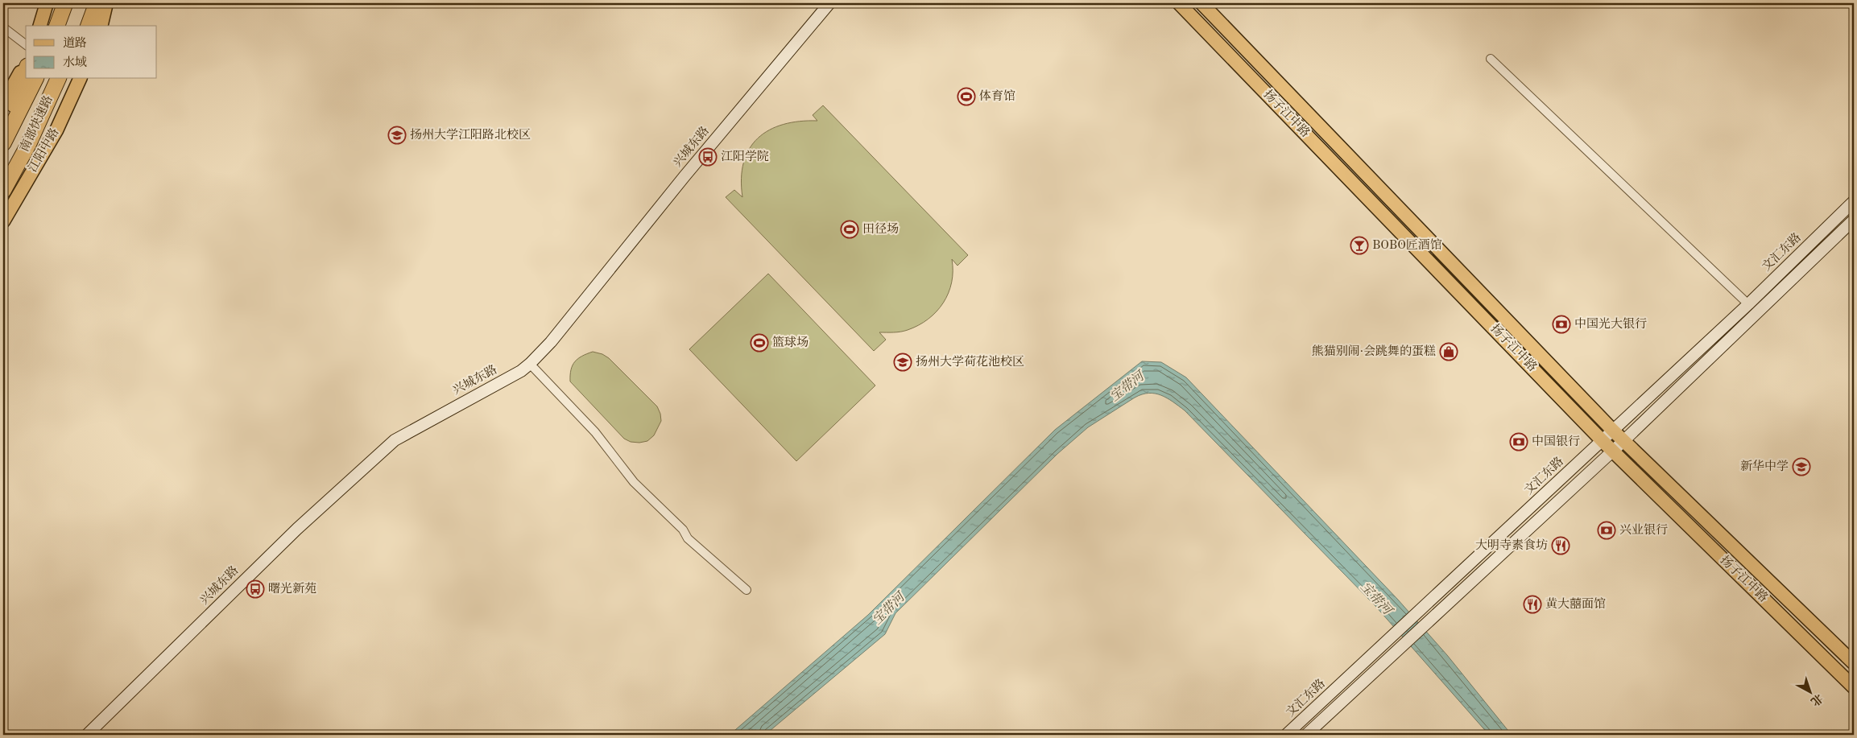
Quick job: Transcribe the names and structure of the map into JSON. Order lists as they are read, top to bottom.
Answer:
{
  "streets": {
    "highway": ["南部快速路"],
    "main road": [
      "扬子江中路",
      "兴城东路",
      "江阳中路",
      "文汇东路"
    ]
  },
  "crossings": [
    ["扬子江中路", "文汇东路"]
  ],
  "water": ["宝带河"],
  "places": {
    "sports": ["体育馆", "田径场", "篮球场"],
    "school or university": ["扬州大学江阳路北校区", "扬州大学荷花池校区", "新华中学"],
    "bus stop": ["江阳学院", "曙光新苑"],
    "bar": ["BOBO匠酒馆"],
    "bank": ["中国光大银行", "中国银行", "兴业银行"],
    "shop": ["熊猫别闹·会跳舞的蛋糕"],
    "restaurant": ["大明寺素食坊", "黄大囍面馆"]
  },
  "legend": ["道路", "水域"],
  "north": "bottom right"
}
